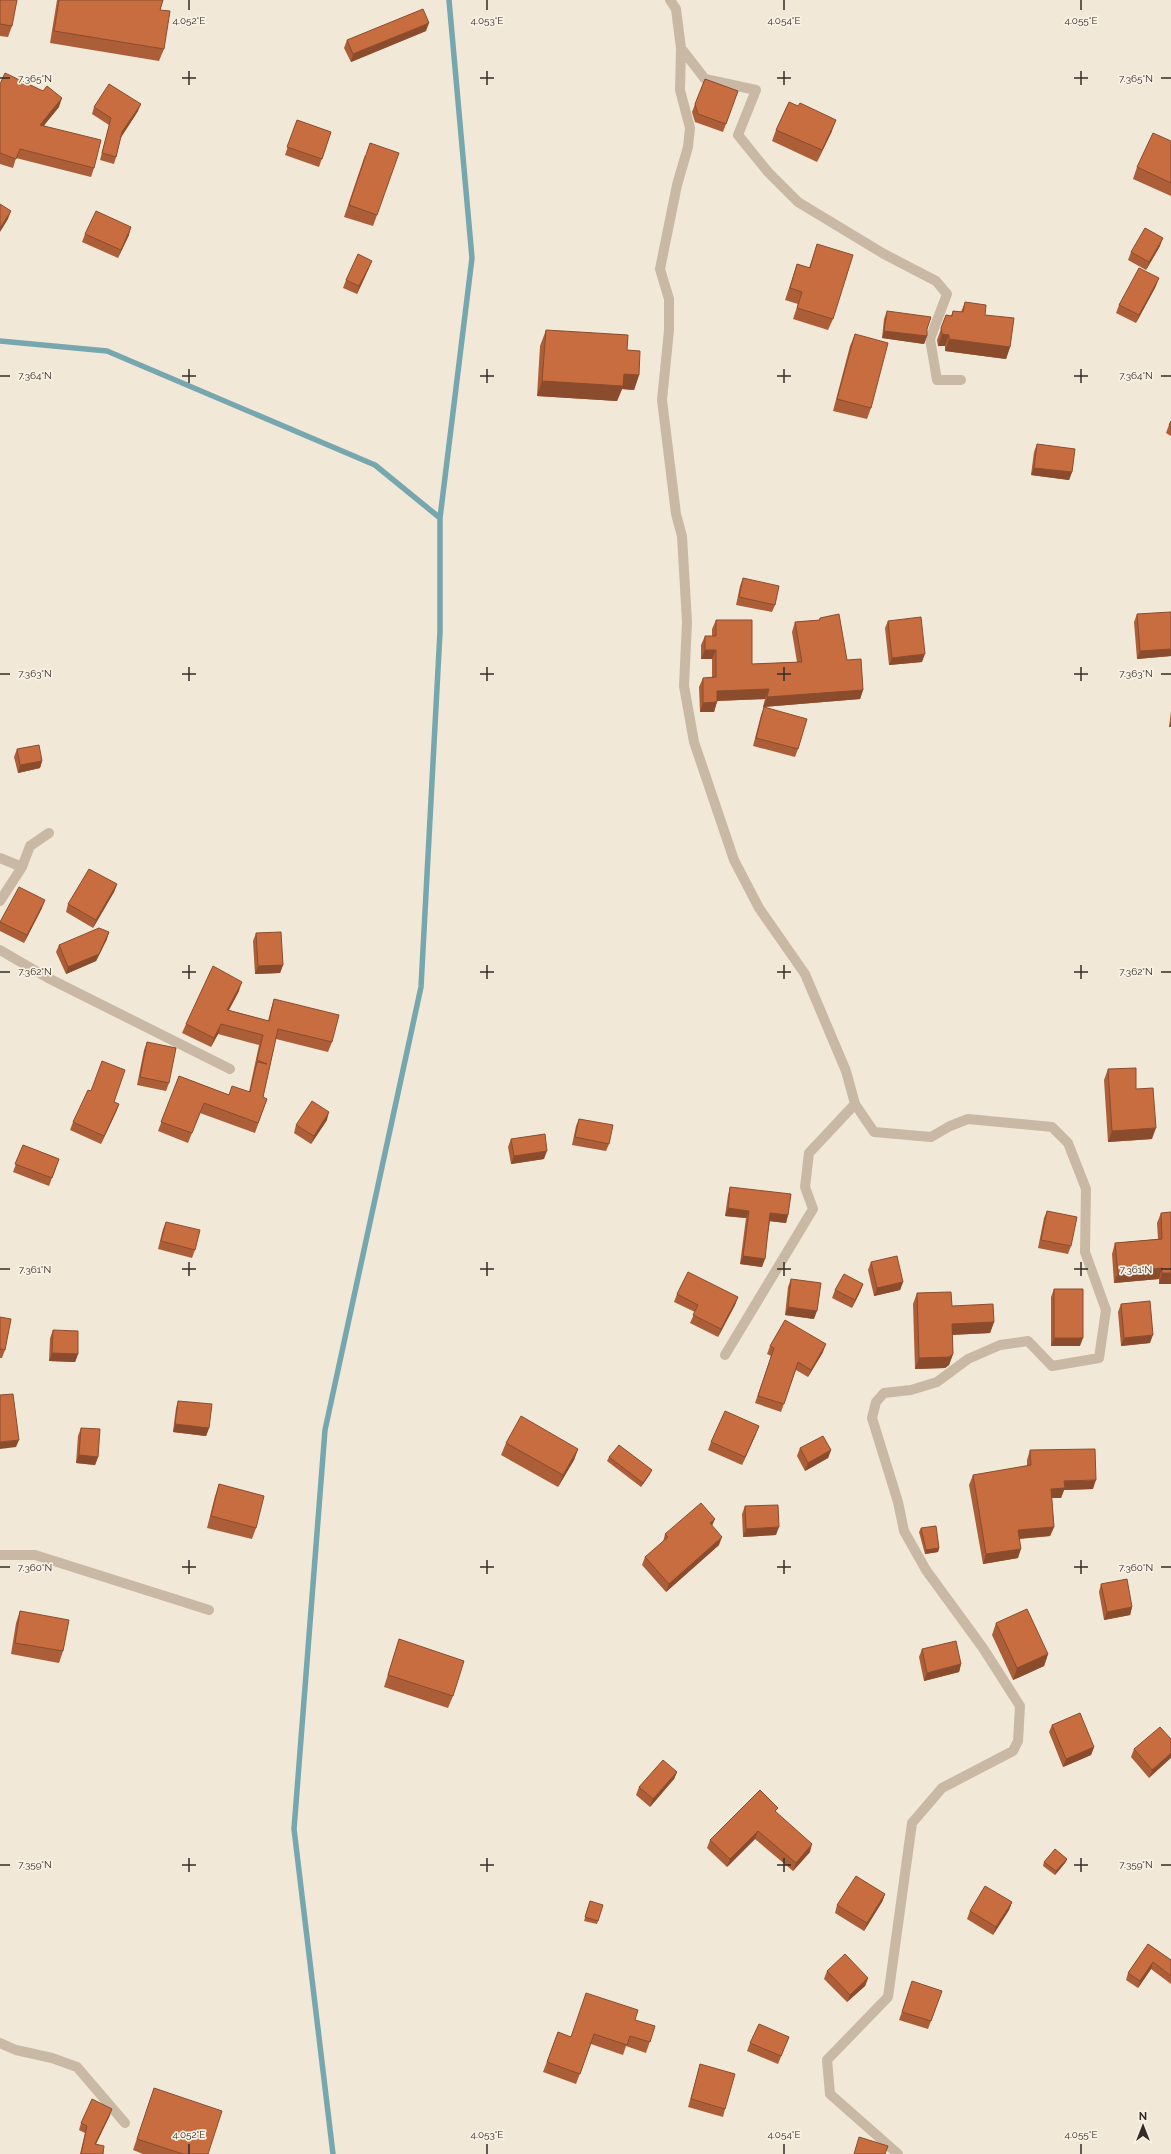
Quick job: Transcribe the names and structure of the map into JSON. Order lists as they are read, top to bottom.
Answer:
{
  "north": "top",
  "coordinates": [
    "4.052°E",
    "4.053°E",
    "4.054°E",
    "4.055°E",
    "7.365°N",
    "7.364°N",
    "7.363°N",
    "7.362°N",
    "7.361°N",
    "7.360°N",
    "7.359°N"
  ]
}
